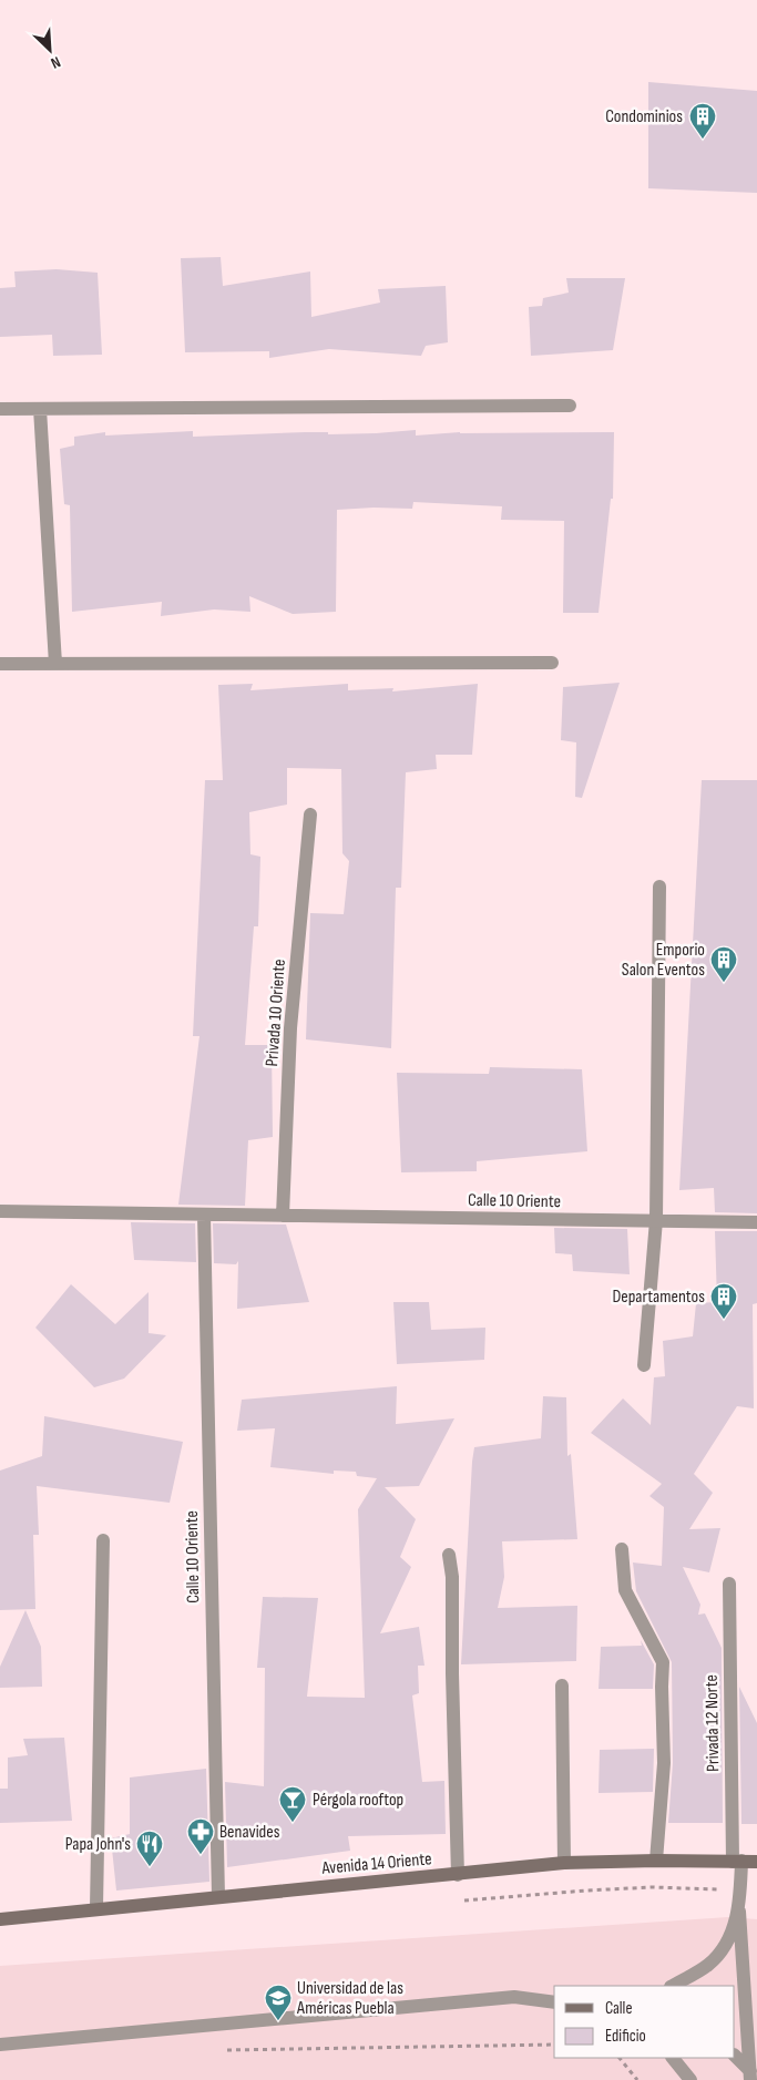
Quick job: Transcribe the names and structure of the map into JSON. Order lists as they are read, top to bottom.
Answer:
{
  "streets": {
    "main road": ["Avenida 14 Oriente"],
    "street": ["Privada 10 Oriente", "Calle 10 Oriente", "Privada 12 Norte"]
  },
  "crossings": [
    ["Privada 10 Oriente", "Calle 10 Oriente"],
    ["Calle 10 Oriente", "Avenida 14 Oriente"],
    ["Privada 12 Norte", "Avenida 14 Oriente"]
  ],
  "places": {
    "building": ["Condominios", "Emporio Salon Eventos", "Departamentos"],
    "bar": ["Pérgola rooftop"],
    "pharmacy": ["Benavides"],
    "restaurant": ["Papa John's"],
    "school or university": ["Universidad de las Américas Puebla"]
  },
  "legend": ["Calle", "Edificio"],
  "north": "bottom right"
}
